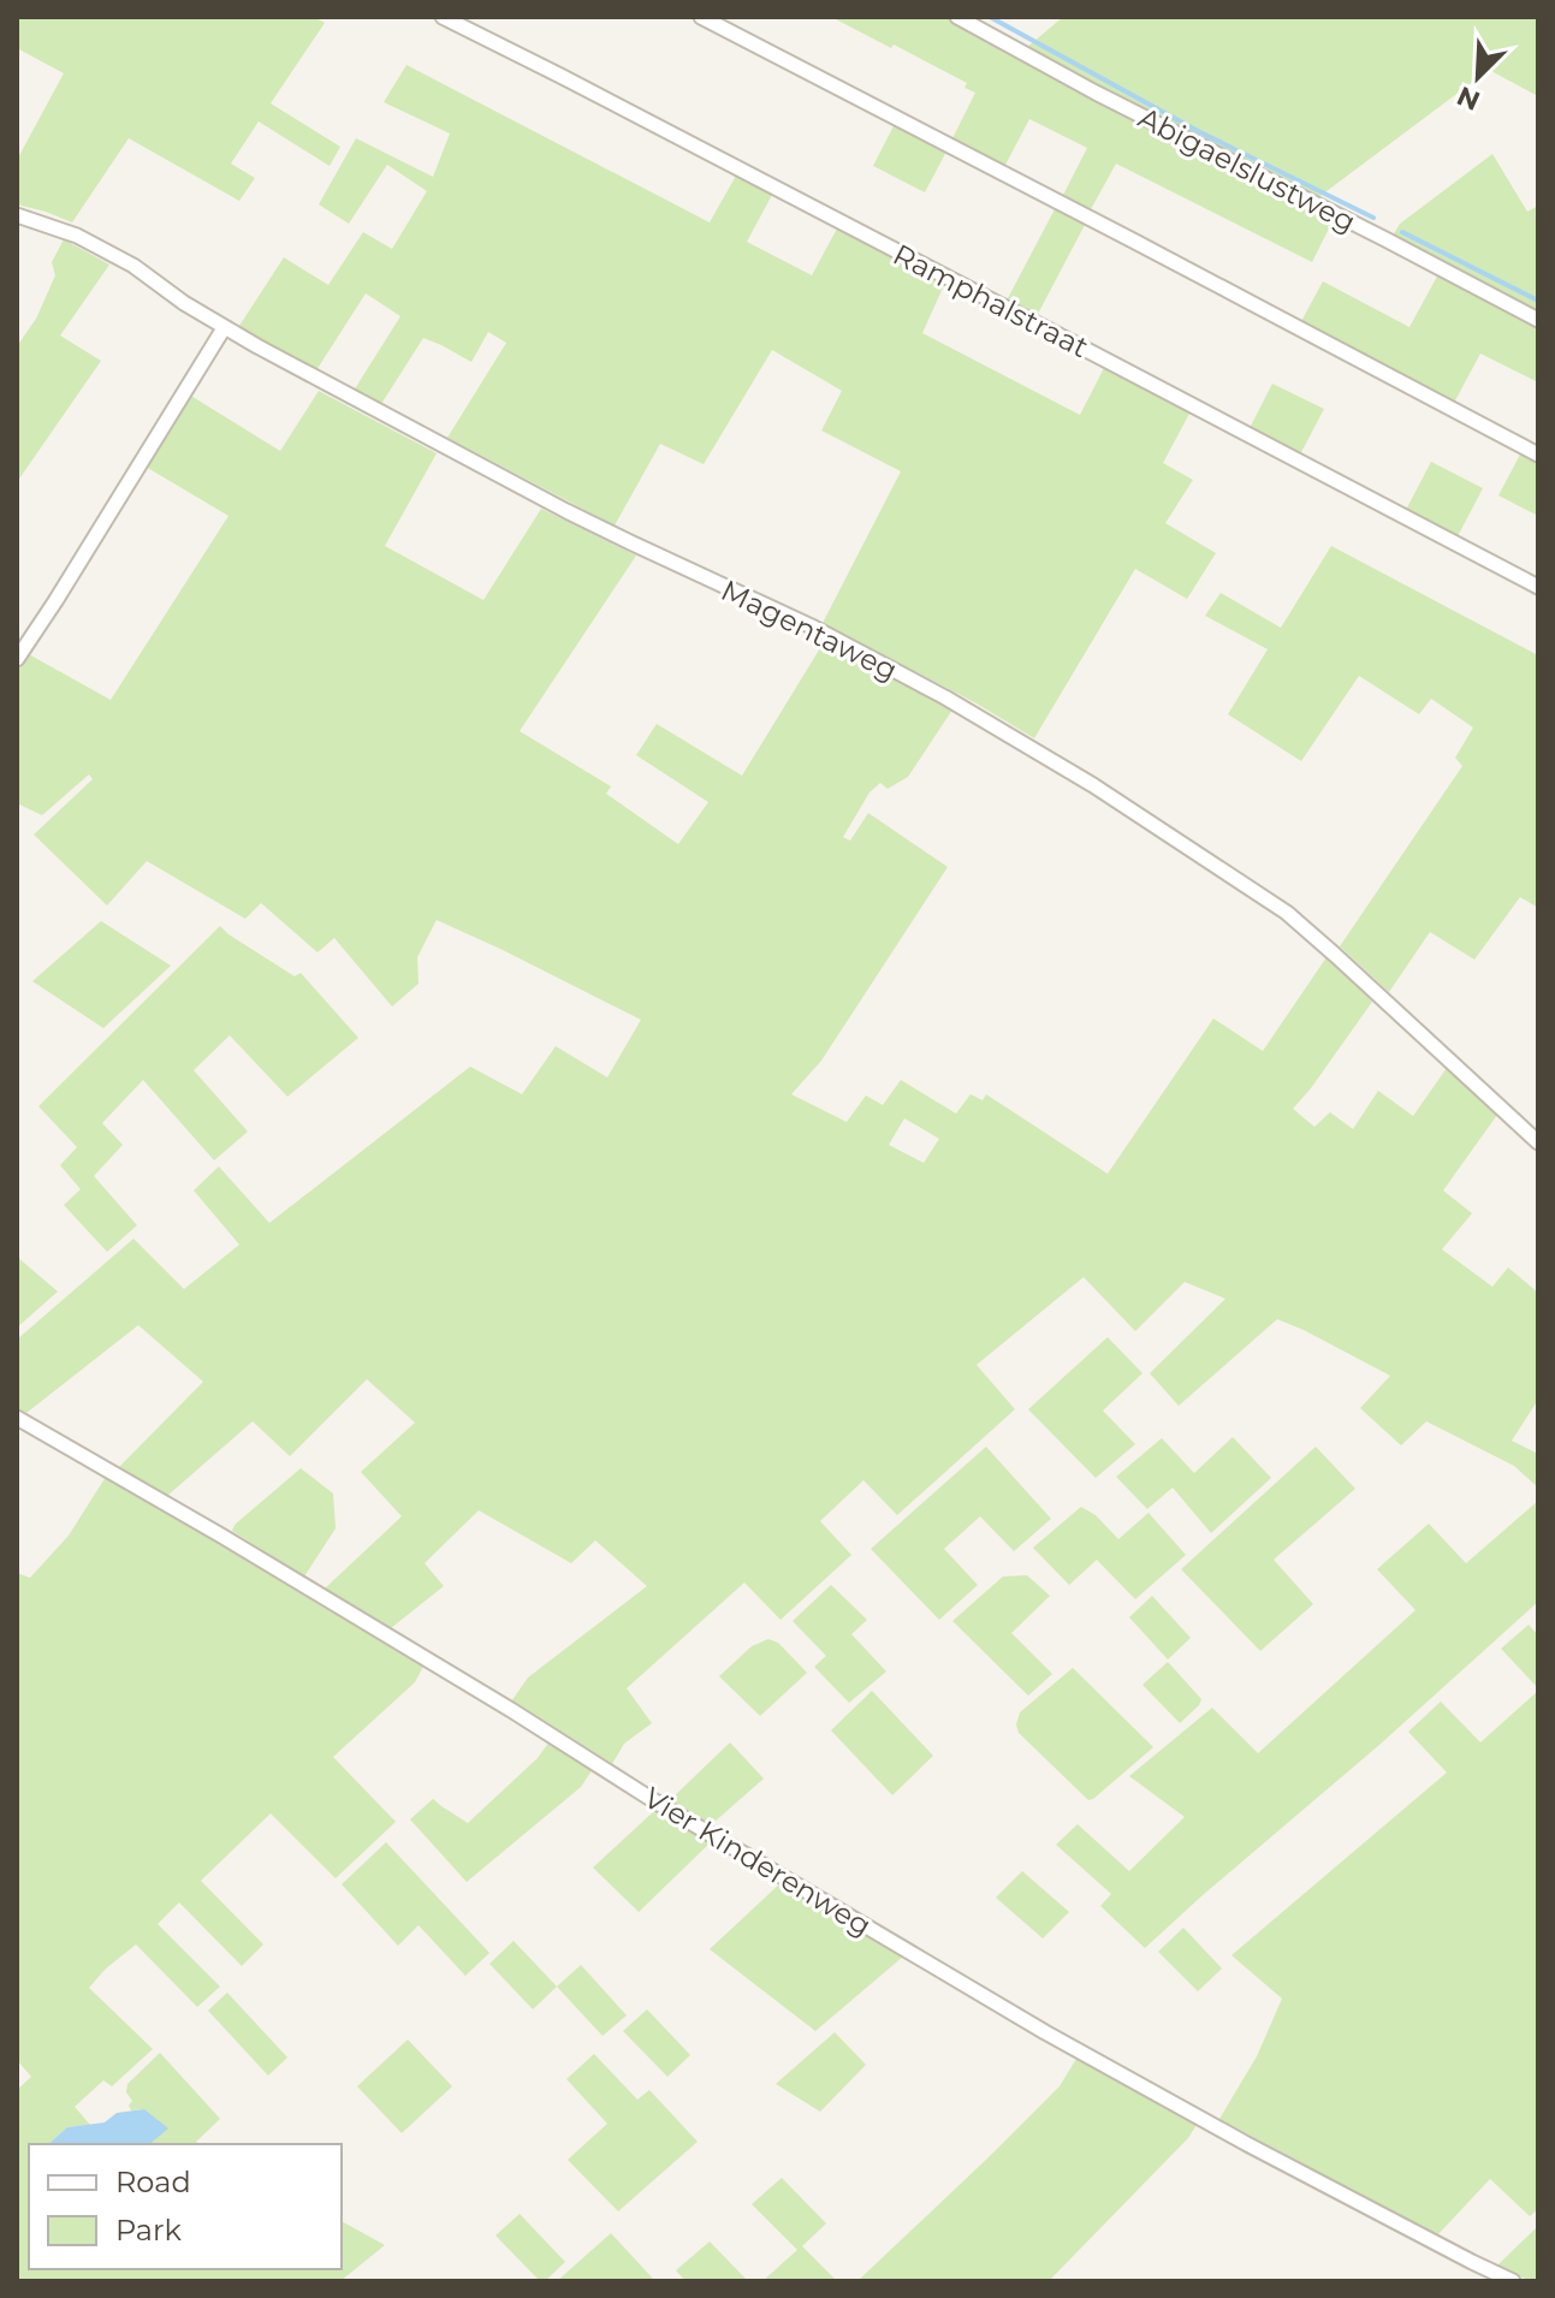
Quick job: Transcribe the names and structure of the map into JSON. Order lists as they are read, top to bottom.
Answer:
{
  "streets": {
    "street": [
      "Abigaelslustweg",
      "Ramphalstraat",
      "Magentaweg",
      "Vier Kinderenweg"
    ]
  },
  "legend": ["Road", "Park"],
  "north": "bottom left"
}
